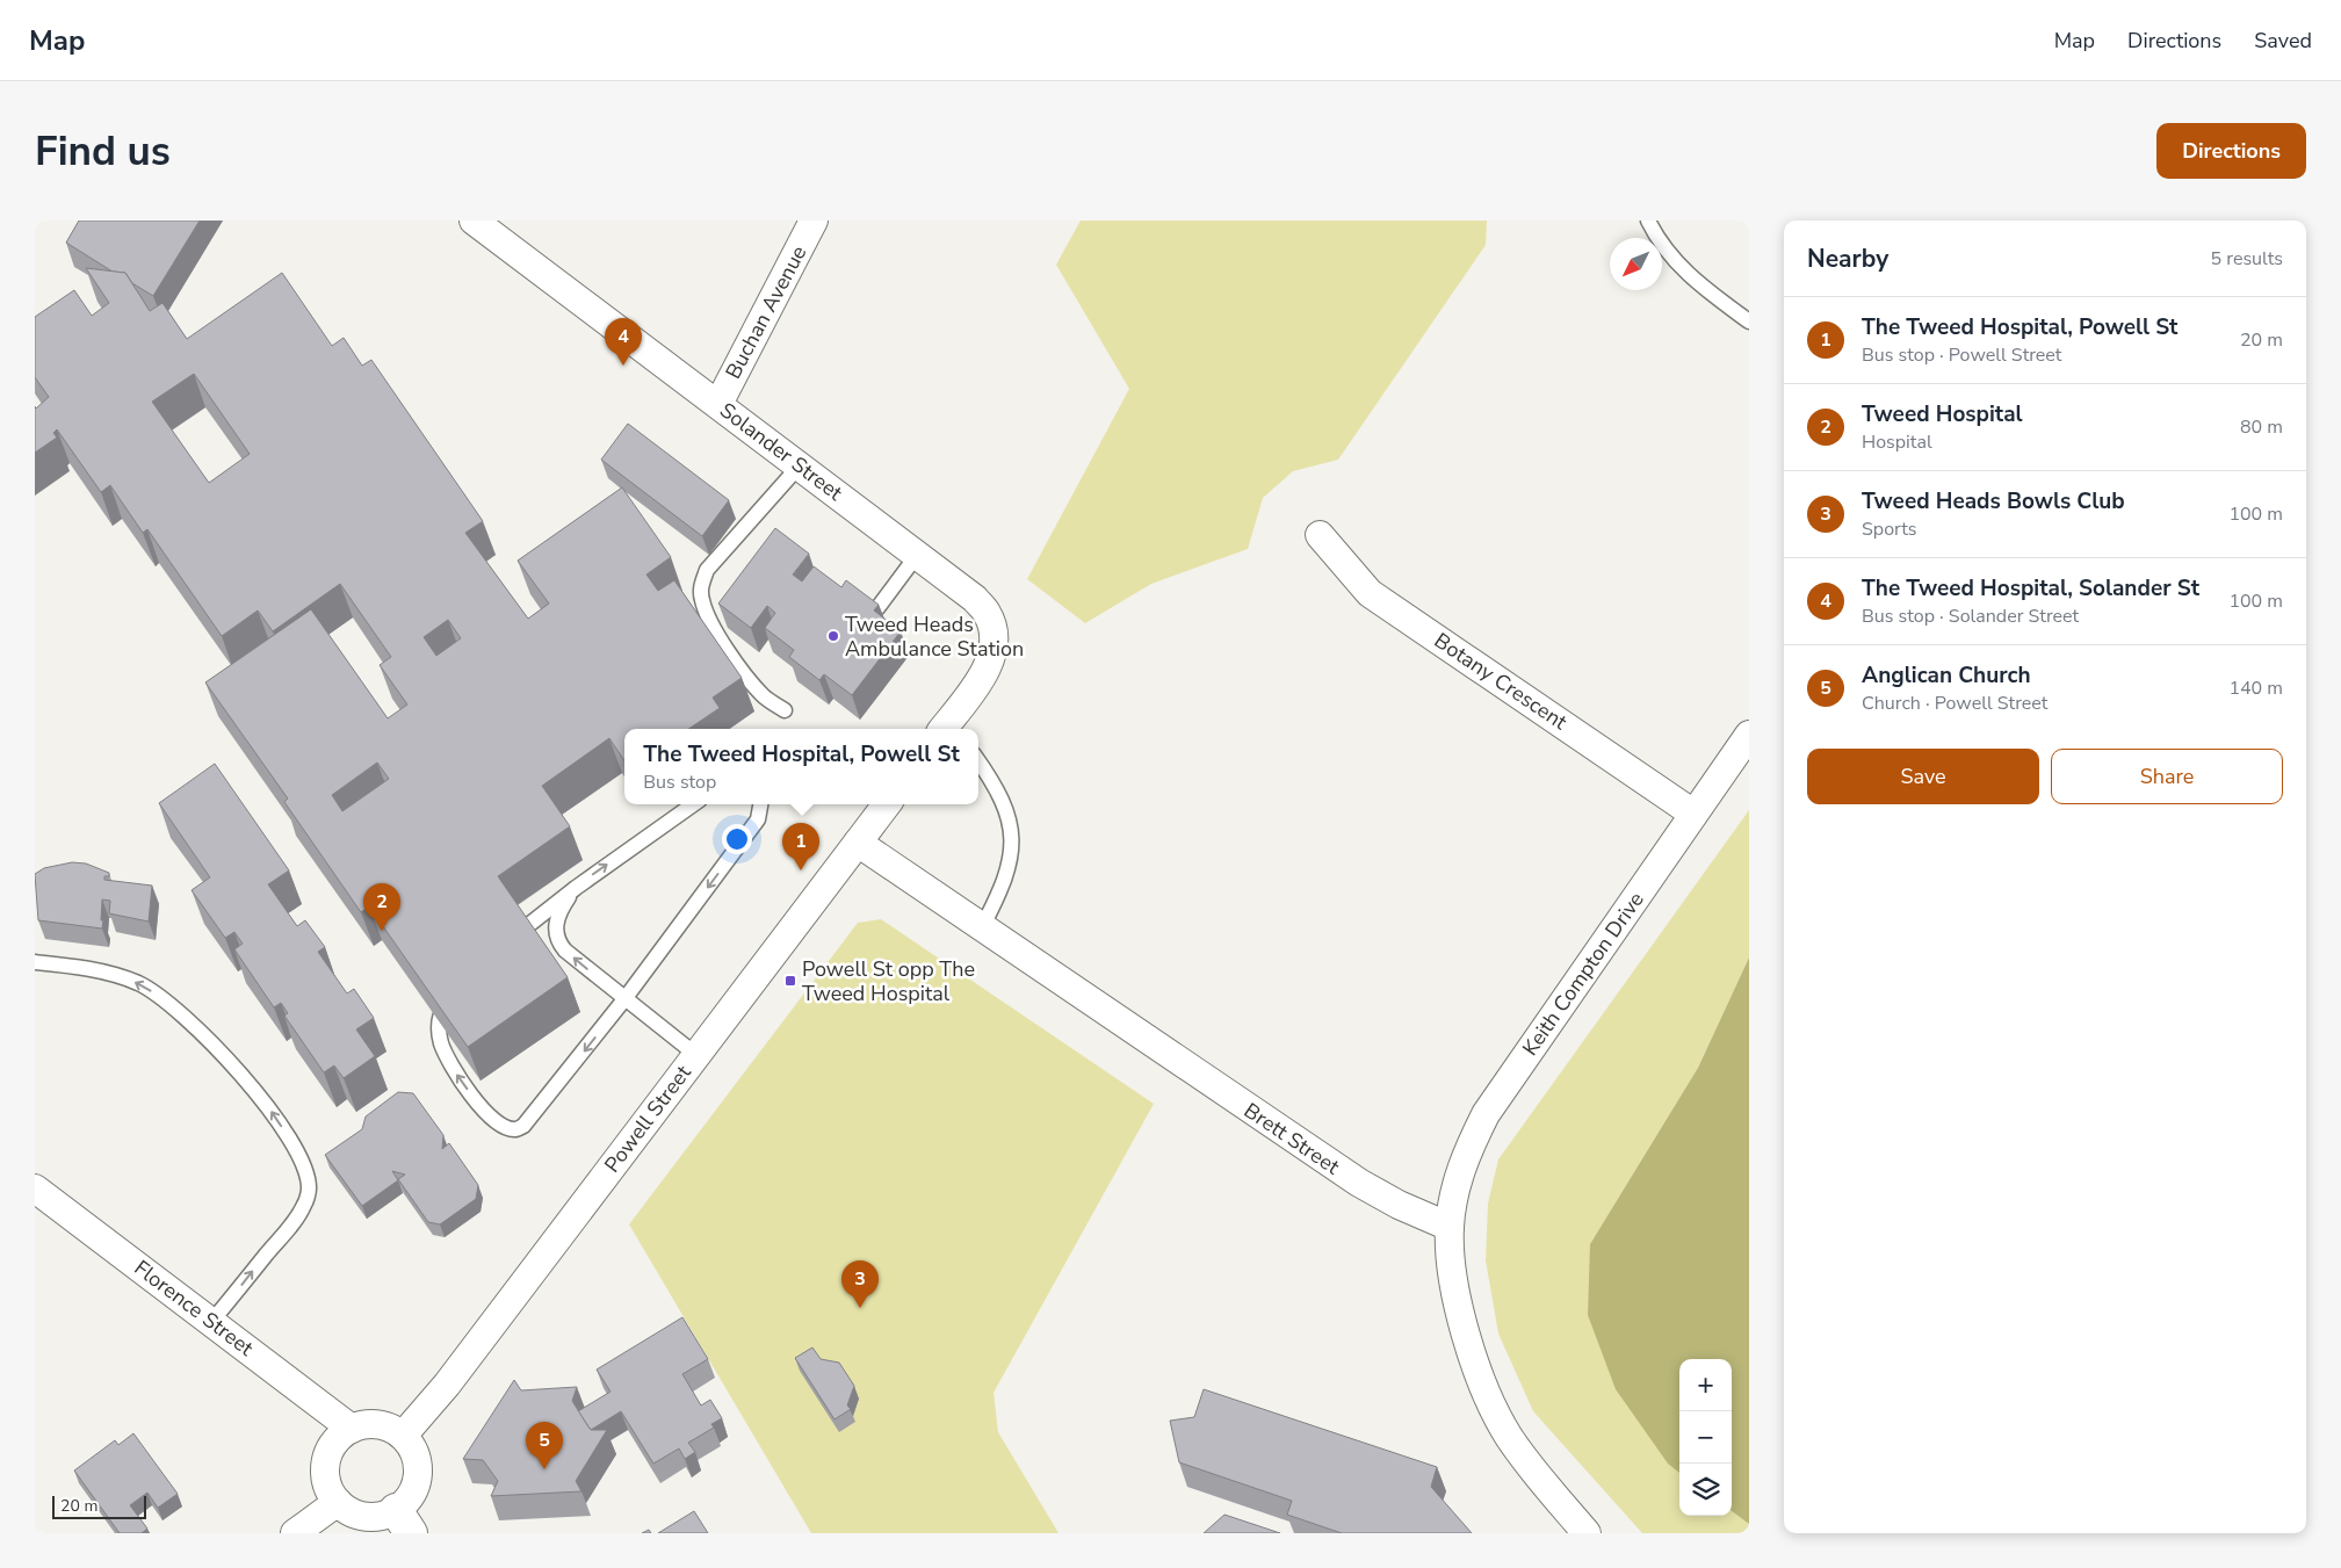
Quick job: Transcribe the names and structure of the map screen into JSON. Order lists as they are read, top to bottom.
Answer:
{
  "streets": {
    "street": [
      "Buchan Avenue",
      "Solander Street",
      "Botany Crescent",
      "Keith Compton Drive",
      "Powell Street",
      "Brett Street",
      "Florence Street"
    ]
  },
  "crossings": [
    ["Buchan Avenue", "Solander Street"],
    ["Botany Crescent", "Keith Compton Drive"],
    ["Keith Compton Drive", "Brett Street"],
    ["Powell Street", "Brett Street"],
    ["Powell Street", "Florence Street"]
  ],
  "places": {
    "other": ["Tweed Heads Ambulance Station"],
    "transit": ["Powell St opp The Tweed Hospital"]
  },
  "scale_bar": "20 m",
  "north": "bottom left",
  "page": {
    "header": "Map",
    "nav": ["Map", "Directions", "Saved"],
    "buttons": [
      "Directions",
      ["Save", "Share"]
    ],
    "title": "Find us",
    "heading": ["Nearby", "5 results"],
    "list": [
      {
        "mark": "1",
        "name": "The Tweed Hospital, Powell St",
        "note": "Bus stop · Powell Street",
        "value": "20 m"
      },
      {
        "mark": "2",
        "name": "Tweed Hospital",
        "note": "Hospital",
        "value": "80 m"
      },
      {
        "mark": "3",
        "name": "Tweed Heads Bowls Club",
        "note": "Sports",
        "value": "100 m"
      },
      {
        "mark": "4",
        "name": "The Tweed Hospital, Solander St",
        "note": "Bus stop · Solander Street",
        "value": "100 m"
      },
      {
        "mark": "5",
        "name": "Anglican Church",
        "note": "Church · Powell Street",
        "value": "140 m"
      }
    ],
    "pins": [
      "4",
      "1",
      "2",
      "3",
      "5"
    ],
    "popup": ["The Tweed Hospital, Powell St", "Bus stop"],
    "map_buttons": ["+", "−"],
    "scale": "20 m"
  }
}
